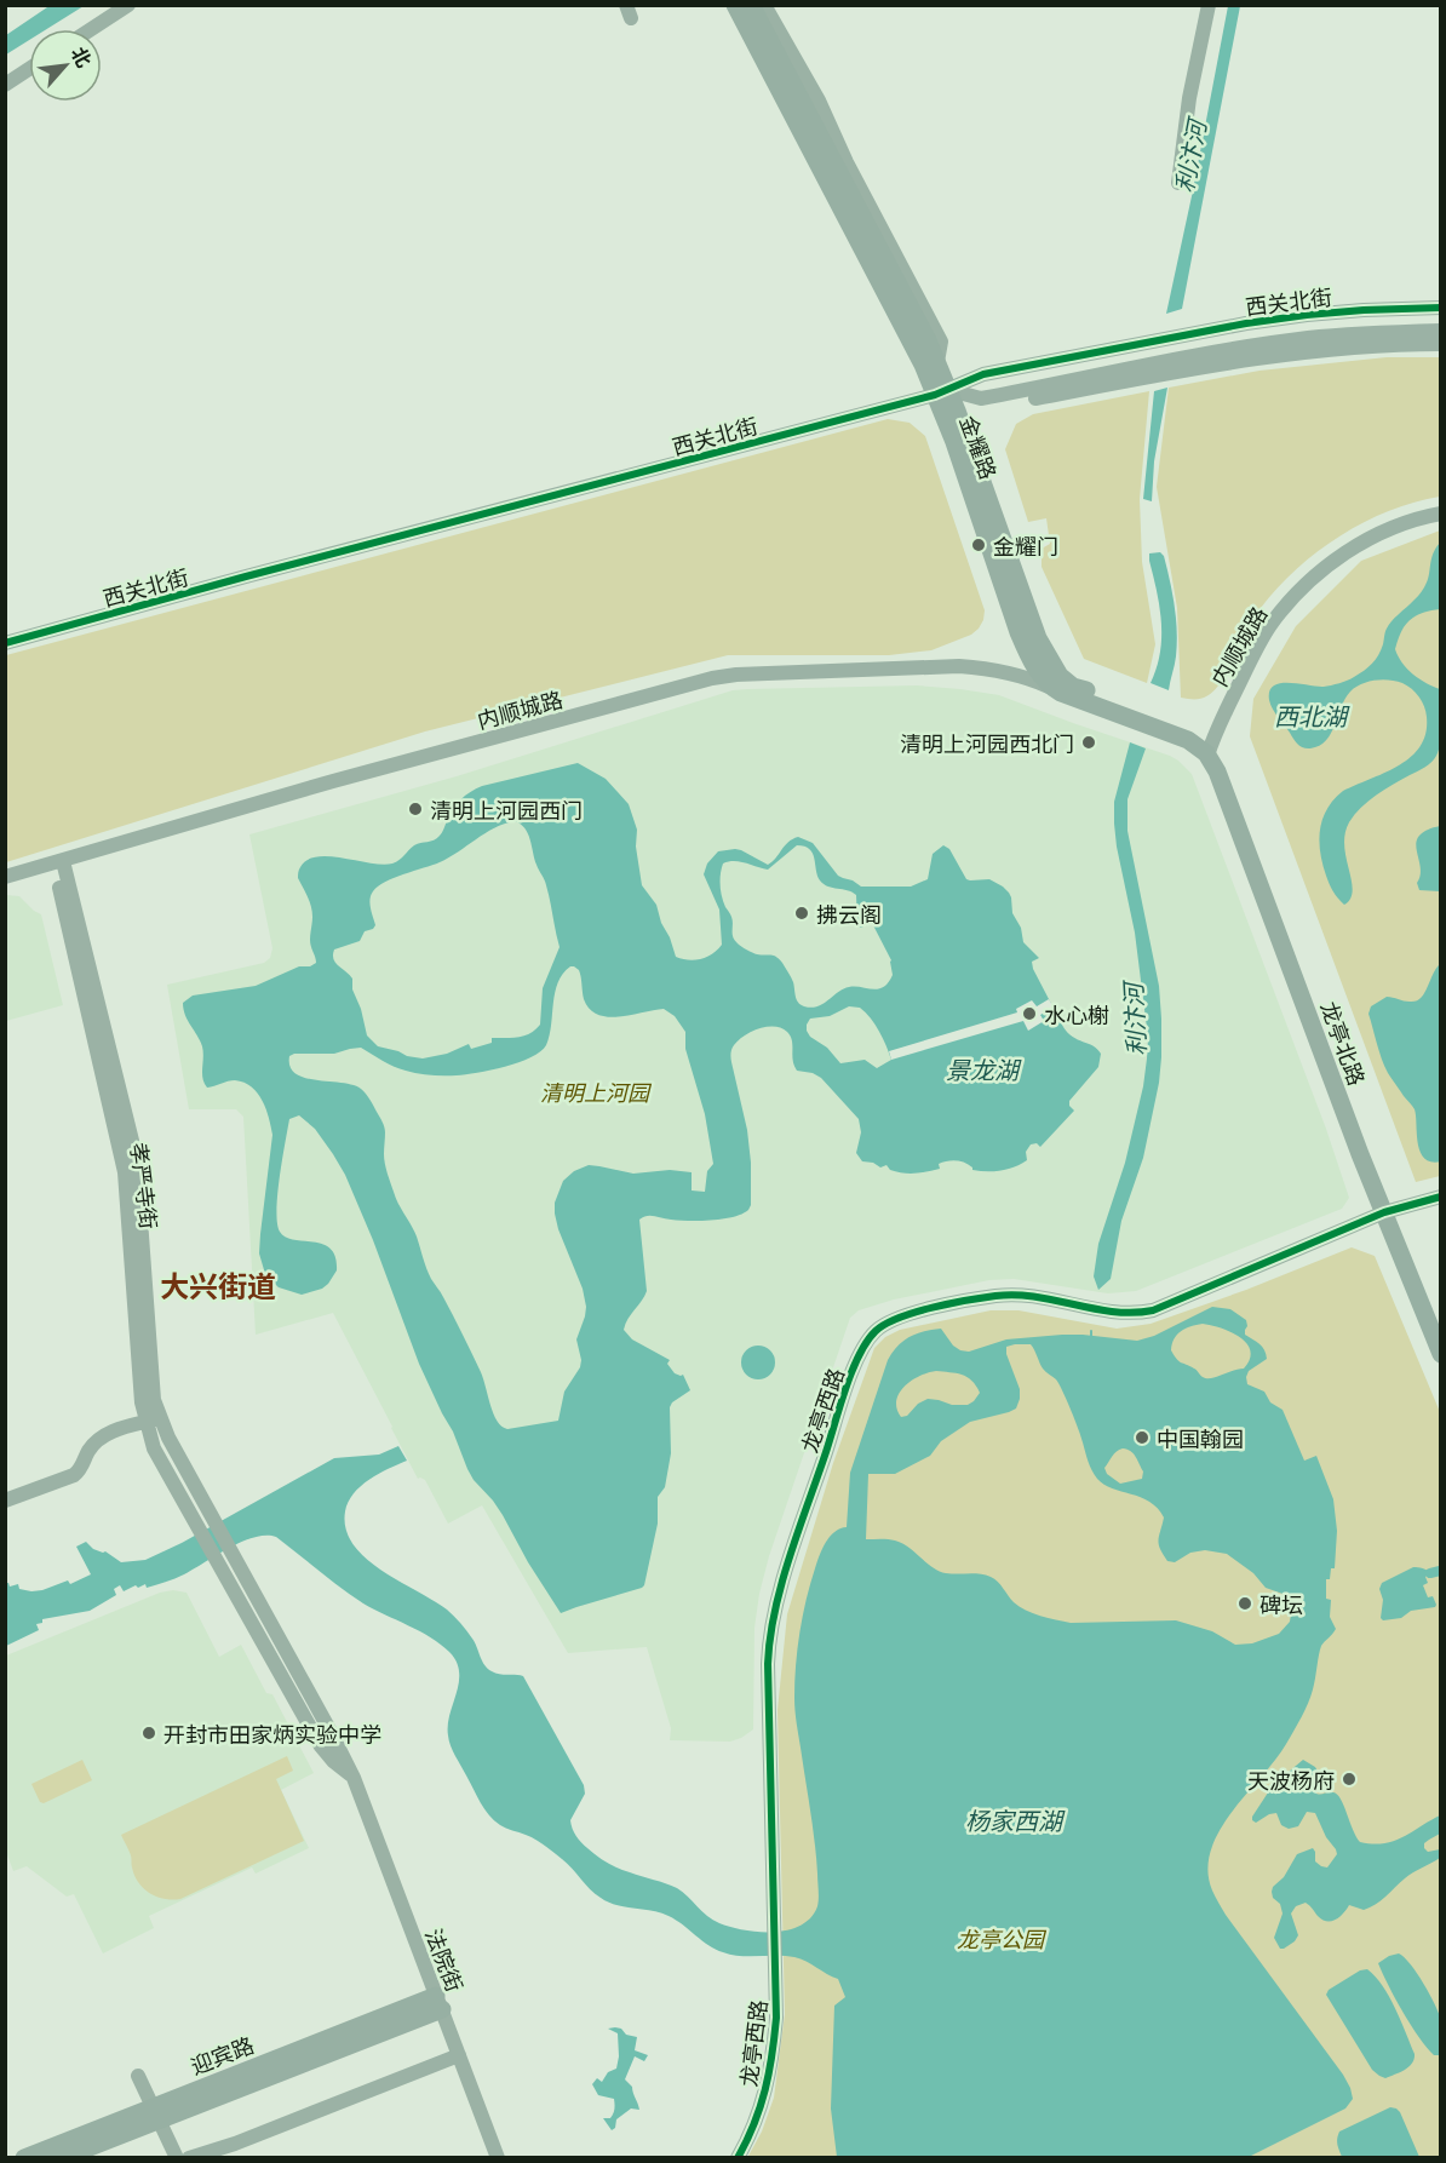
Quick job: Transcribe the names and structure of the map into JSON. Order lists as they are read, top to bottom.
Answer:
{
  "streets": {
    "main road": ["金耀路", "龙亭北路", "迎宾路"],
    "street": [
      "西关北街",
      "内顺城路",
      "孝严寺街",
      "龙亭西路",
      "法院街"
    ]
  },
  "crossings": [
    ["西关北街", "金耀路"],
    ["金耀路", "内顺城路"],
    ["金耀路", "龙亭北路"],
    ["内顺城路", "龙亭北路"],
    ["内顺城路", "孝严寺街"],
    ["龙亭北路", "龙亭西路"],
    ["孝严寺街", "法院街"],
    ["法院街", "迎宾路"]
  ],
  "districts": ["大兴街道"],
  "water": [
    "利汴河",
    "西北湖",
    "景龙湖",
    "杨家西湖"
  ],
  "parks": ["清明上河园", "龙亭公园"],
  "places": [
    "金耀门",
    "清明上河园西北门",
    "清明上河园西门",
    "拂云阁",
    "水心榭",
    "中国翰园",
    "碑坛",
    "开封市田家炳实验中学",
    "天波杨府"
  ],
  "north": "top right"
}
